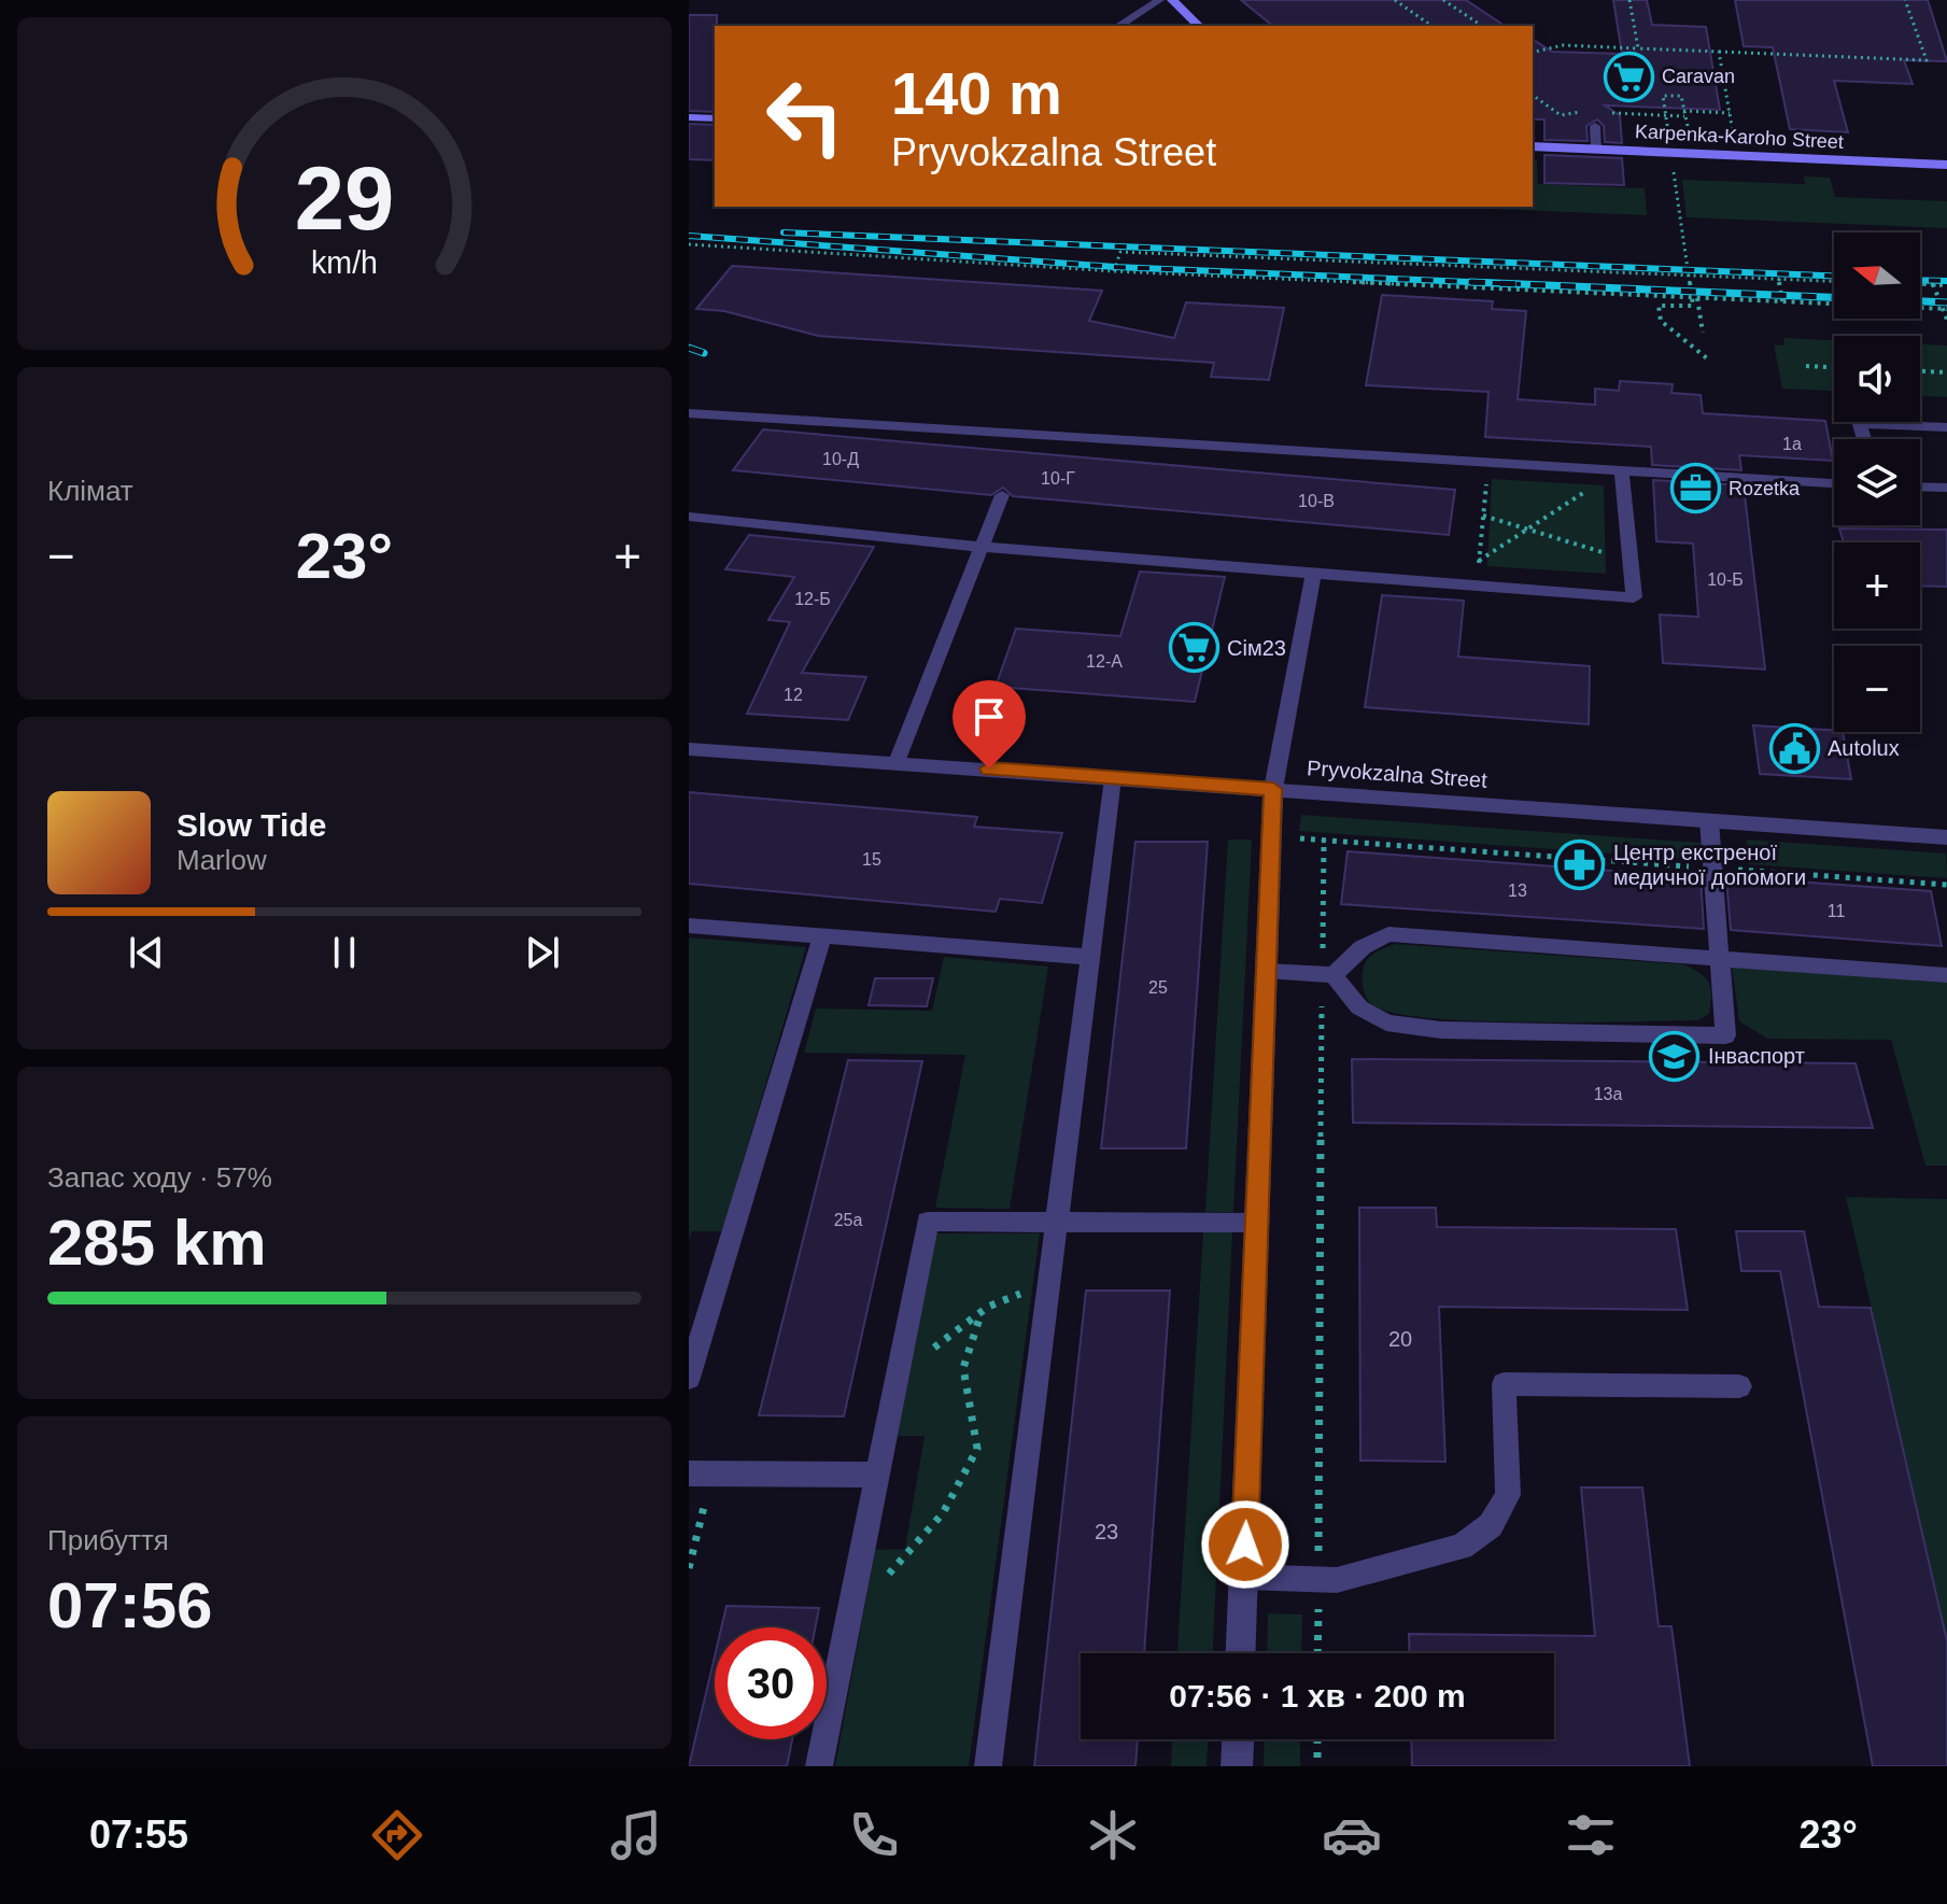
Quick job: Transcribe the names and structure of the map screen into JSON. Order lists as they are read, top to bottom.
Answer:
{
  "streets": {
    "main road": ["Karpenka-Karoho Street"],
    "street": ["Pryvokzalna Street"]
  },
  "places": {
    "supermarket": ["Caravan", "Сім23"],
    "office": ["Rozetka"],
    "public building": ["Autolux"],
    "pharmacy": ["Центр екстреної медичної допомоги"],
    "school or university": ["Інваспорт"]
  },
  "house_numbers": [
    "1а",
    "10-Д",
    "10-Г",
    "10-В",
    "10-Б",
    "12-Б",
    "12-А",
    "12",
    "15",
    "13",
    "11",
    "25",
    "13а",
    "25а",
    "20",
    "23"
  ],
  "north": "left",
  "page": {
    "turn": ["140 m", "Pryvokzalna Street"],
    "map_buttons": ["+", "−"],
    "tile": [
      "Клімат",
      ["Запас ходу · 57%", "285 km"],
      ["Прибуття", "07:56"]
    ],
    "heat": ["−", "23°", "+"],
    "song": ["Slow Tide", "Marlow"],
    "limit": "30",
    "trip": "07:56 · 1 хв · 200 m",
    "tabs": ["07:55", "23°"],
    "gauge": ["29", "km/h"]
  }
}
